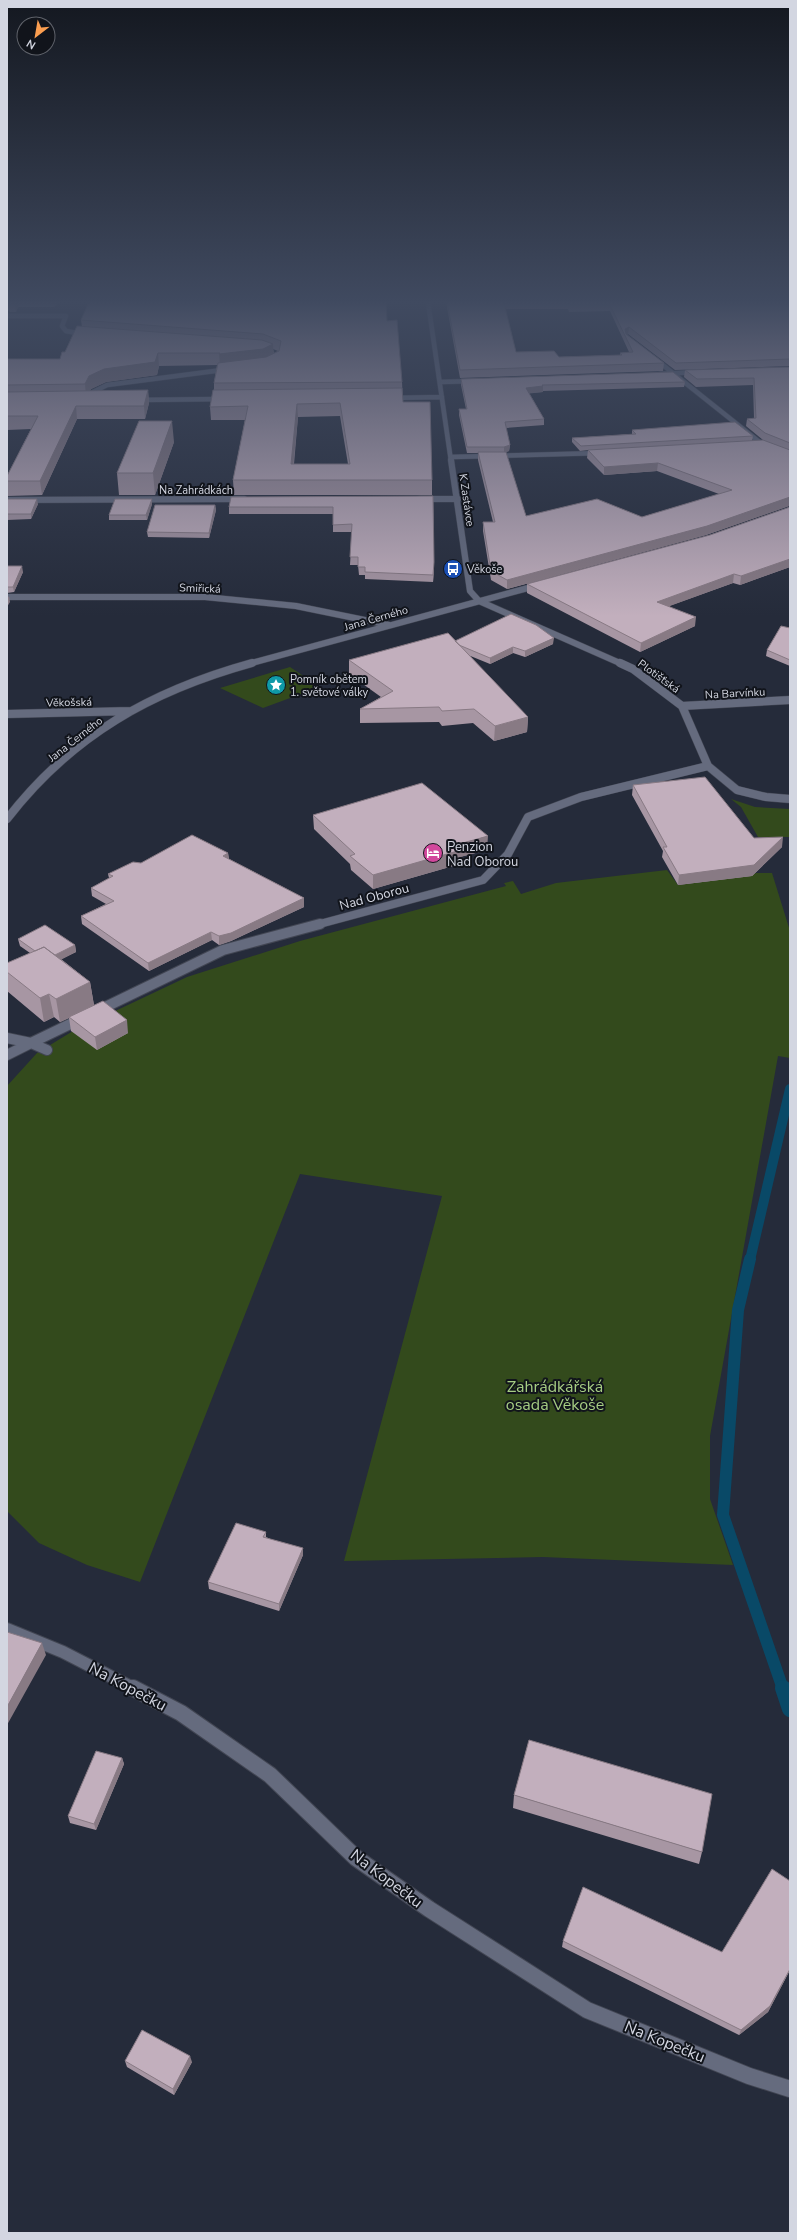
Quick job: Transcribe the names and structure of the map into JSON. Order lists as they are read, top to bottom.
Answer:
{
  "streets": {
    "street": [
      "Na Zahrádkách",
      "K Zastávce",
      "Smiřická",
      "Jana Černého",
      "Plotišťská",
      "Na Barvínku",
      "Věkošská",
      "Nad Oborou",
      "Na Kopečku"
    ]
  },
  "crossings": [
    ["K Zastávce", "Jana Černého"],
    ["K Zastávce", "Plotišťská"],
    ["Smiřická", "Jana Černého"],
    ["Jana Černého", "Plotišťská"],
    ["Jana Černého", "Věkošská"],
    ["Plotišťská", "Na Barvínku"],
    ["Plotišťská", "Nad Oborou"]
  ],
  "parks": ["Zahrádkářská osada Věkoše"],
  "places": {
    "bus stop": ["Věkoše"],
    "place": ["Pomník obětem 1. světové války"],
    "hotel": ["Penzion Nad Oborou"]
  },
  "north": "bottom left"
}
